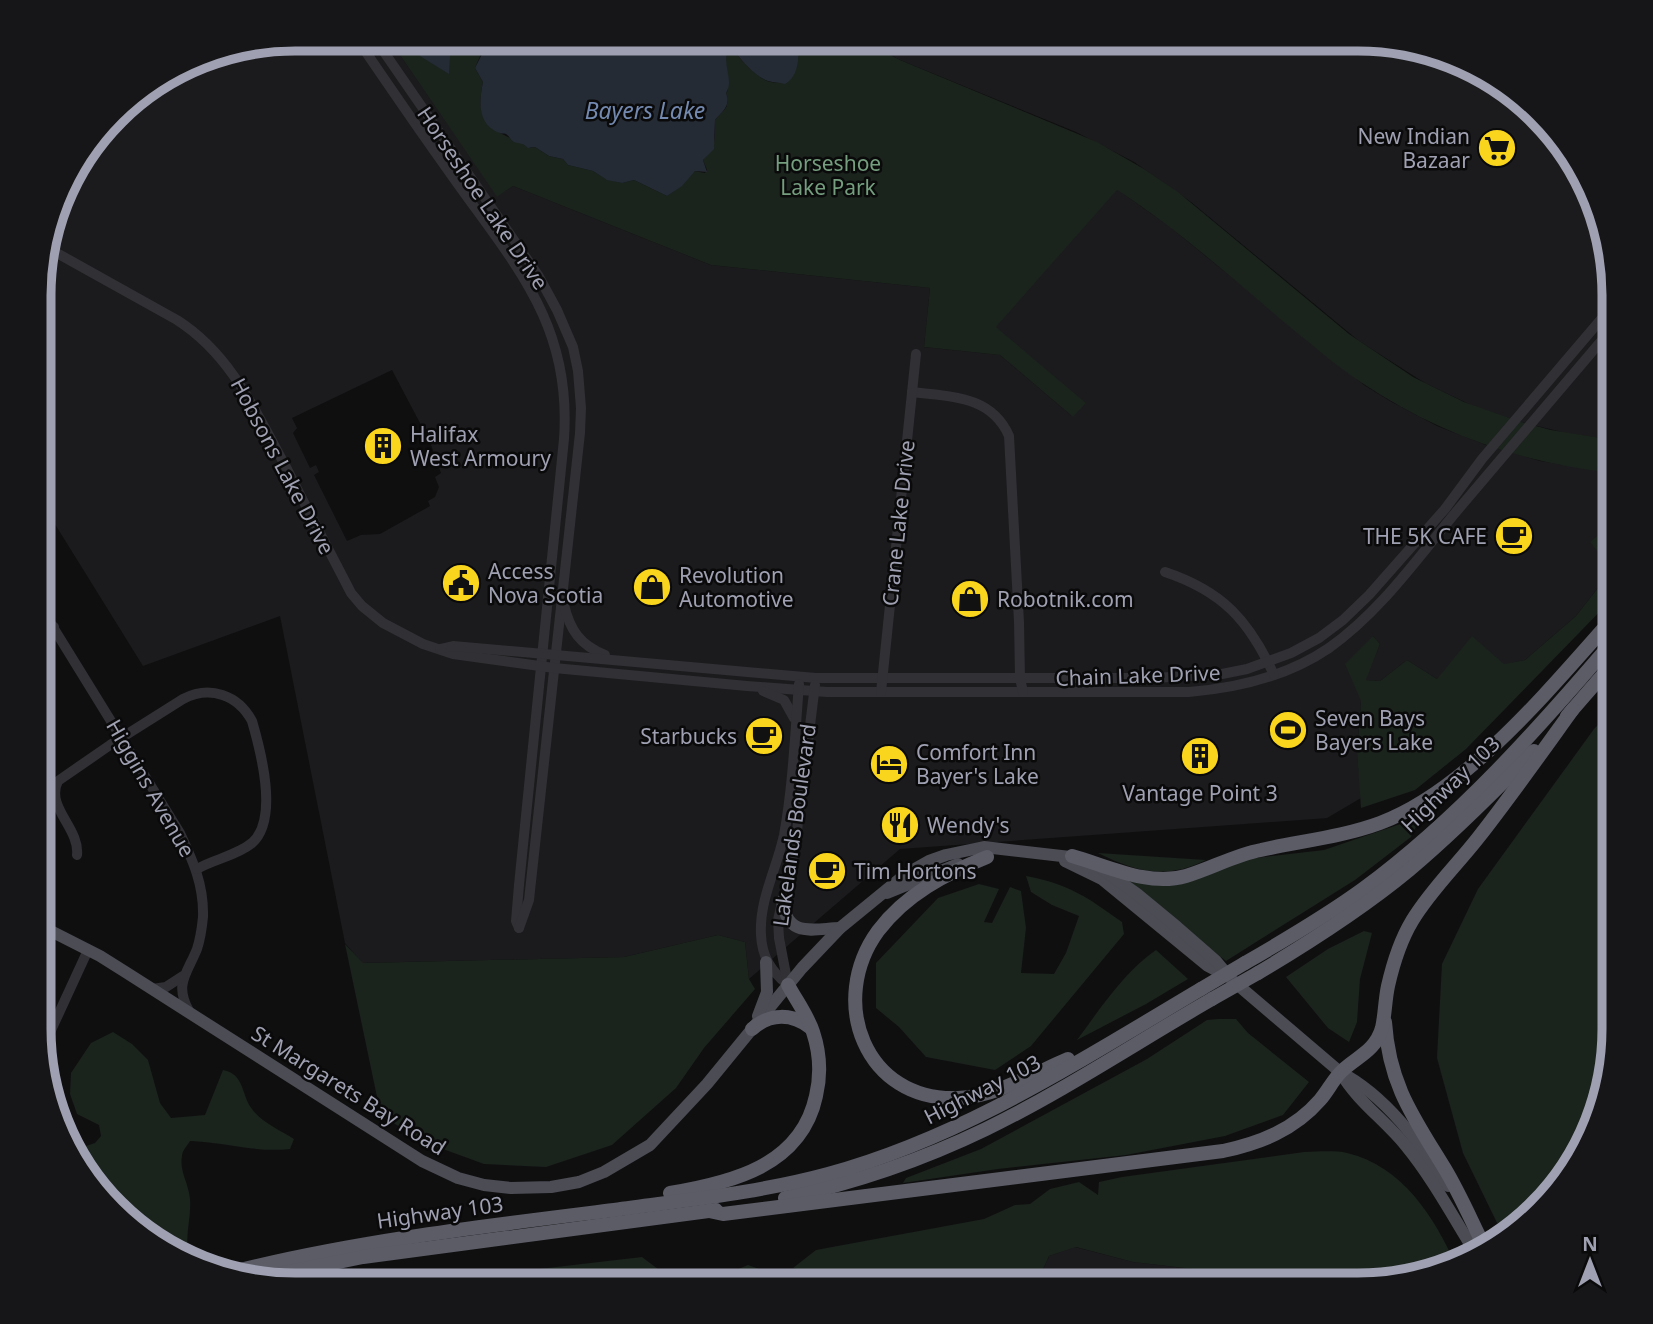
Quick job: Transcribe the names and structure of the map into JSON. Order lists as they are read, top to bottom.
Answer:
{
  "streets": {
    "highway": ["Highway 103"],
    "main road": ["St Margarets Bay Road"],
    "street": [
      "Horseshoe Lake Drive",
      "Hobsons Lake Drive",
      "Crane Lake Drive",
      "Chain Lake Drive",
      "Higgins Avenue",
      "Lakelands Boulevard"
    ]
  },
  "crossings": [
    ["Horseshoe Lake Drive", "Hobsons Lake Drive"],
    ["Horseshoe Lake Drive", "Chain Lake Drive"],
    ["Hobsons Lake Drive", "Chain Lake Drive"],
    ["Crane Lake Drive", "Chain Lake Drive"],
    ["Chain Lake Drive", "Lakelands Boulevard"],
    ["Lakelands Boulevard", "St Margarets Bay Road"]
  ],
  "water": ["Bayers Lake"],
  "parks": ["Horseshoe Lake Park"],
  "places": {
    "supermarket": ["New Indian Bazaar"],
    "building": ["Halifax West Armoury", "Vantage Point 3"],
    "cafe": ["THE 5K CAFE", "Starbucks", "Tim Hortons"],
    "public building": ["Access Nova Scotia"],
    "shop": ["Revolution Automotive", "Robotnik.com"],
    "sports": ["Seven Bays Bayers Lake"],
    "hotel": ["Comfort Inn Bayer's Lake"],
    "restaurant": ["Wendy's"]
  },
  "north": "top"
}
